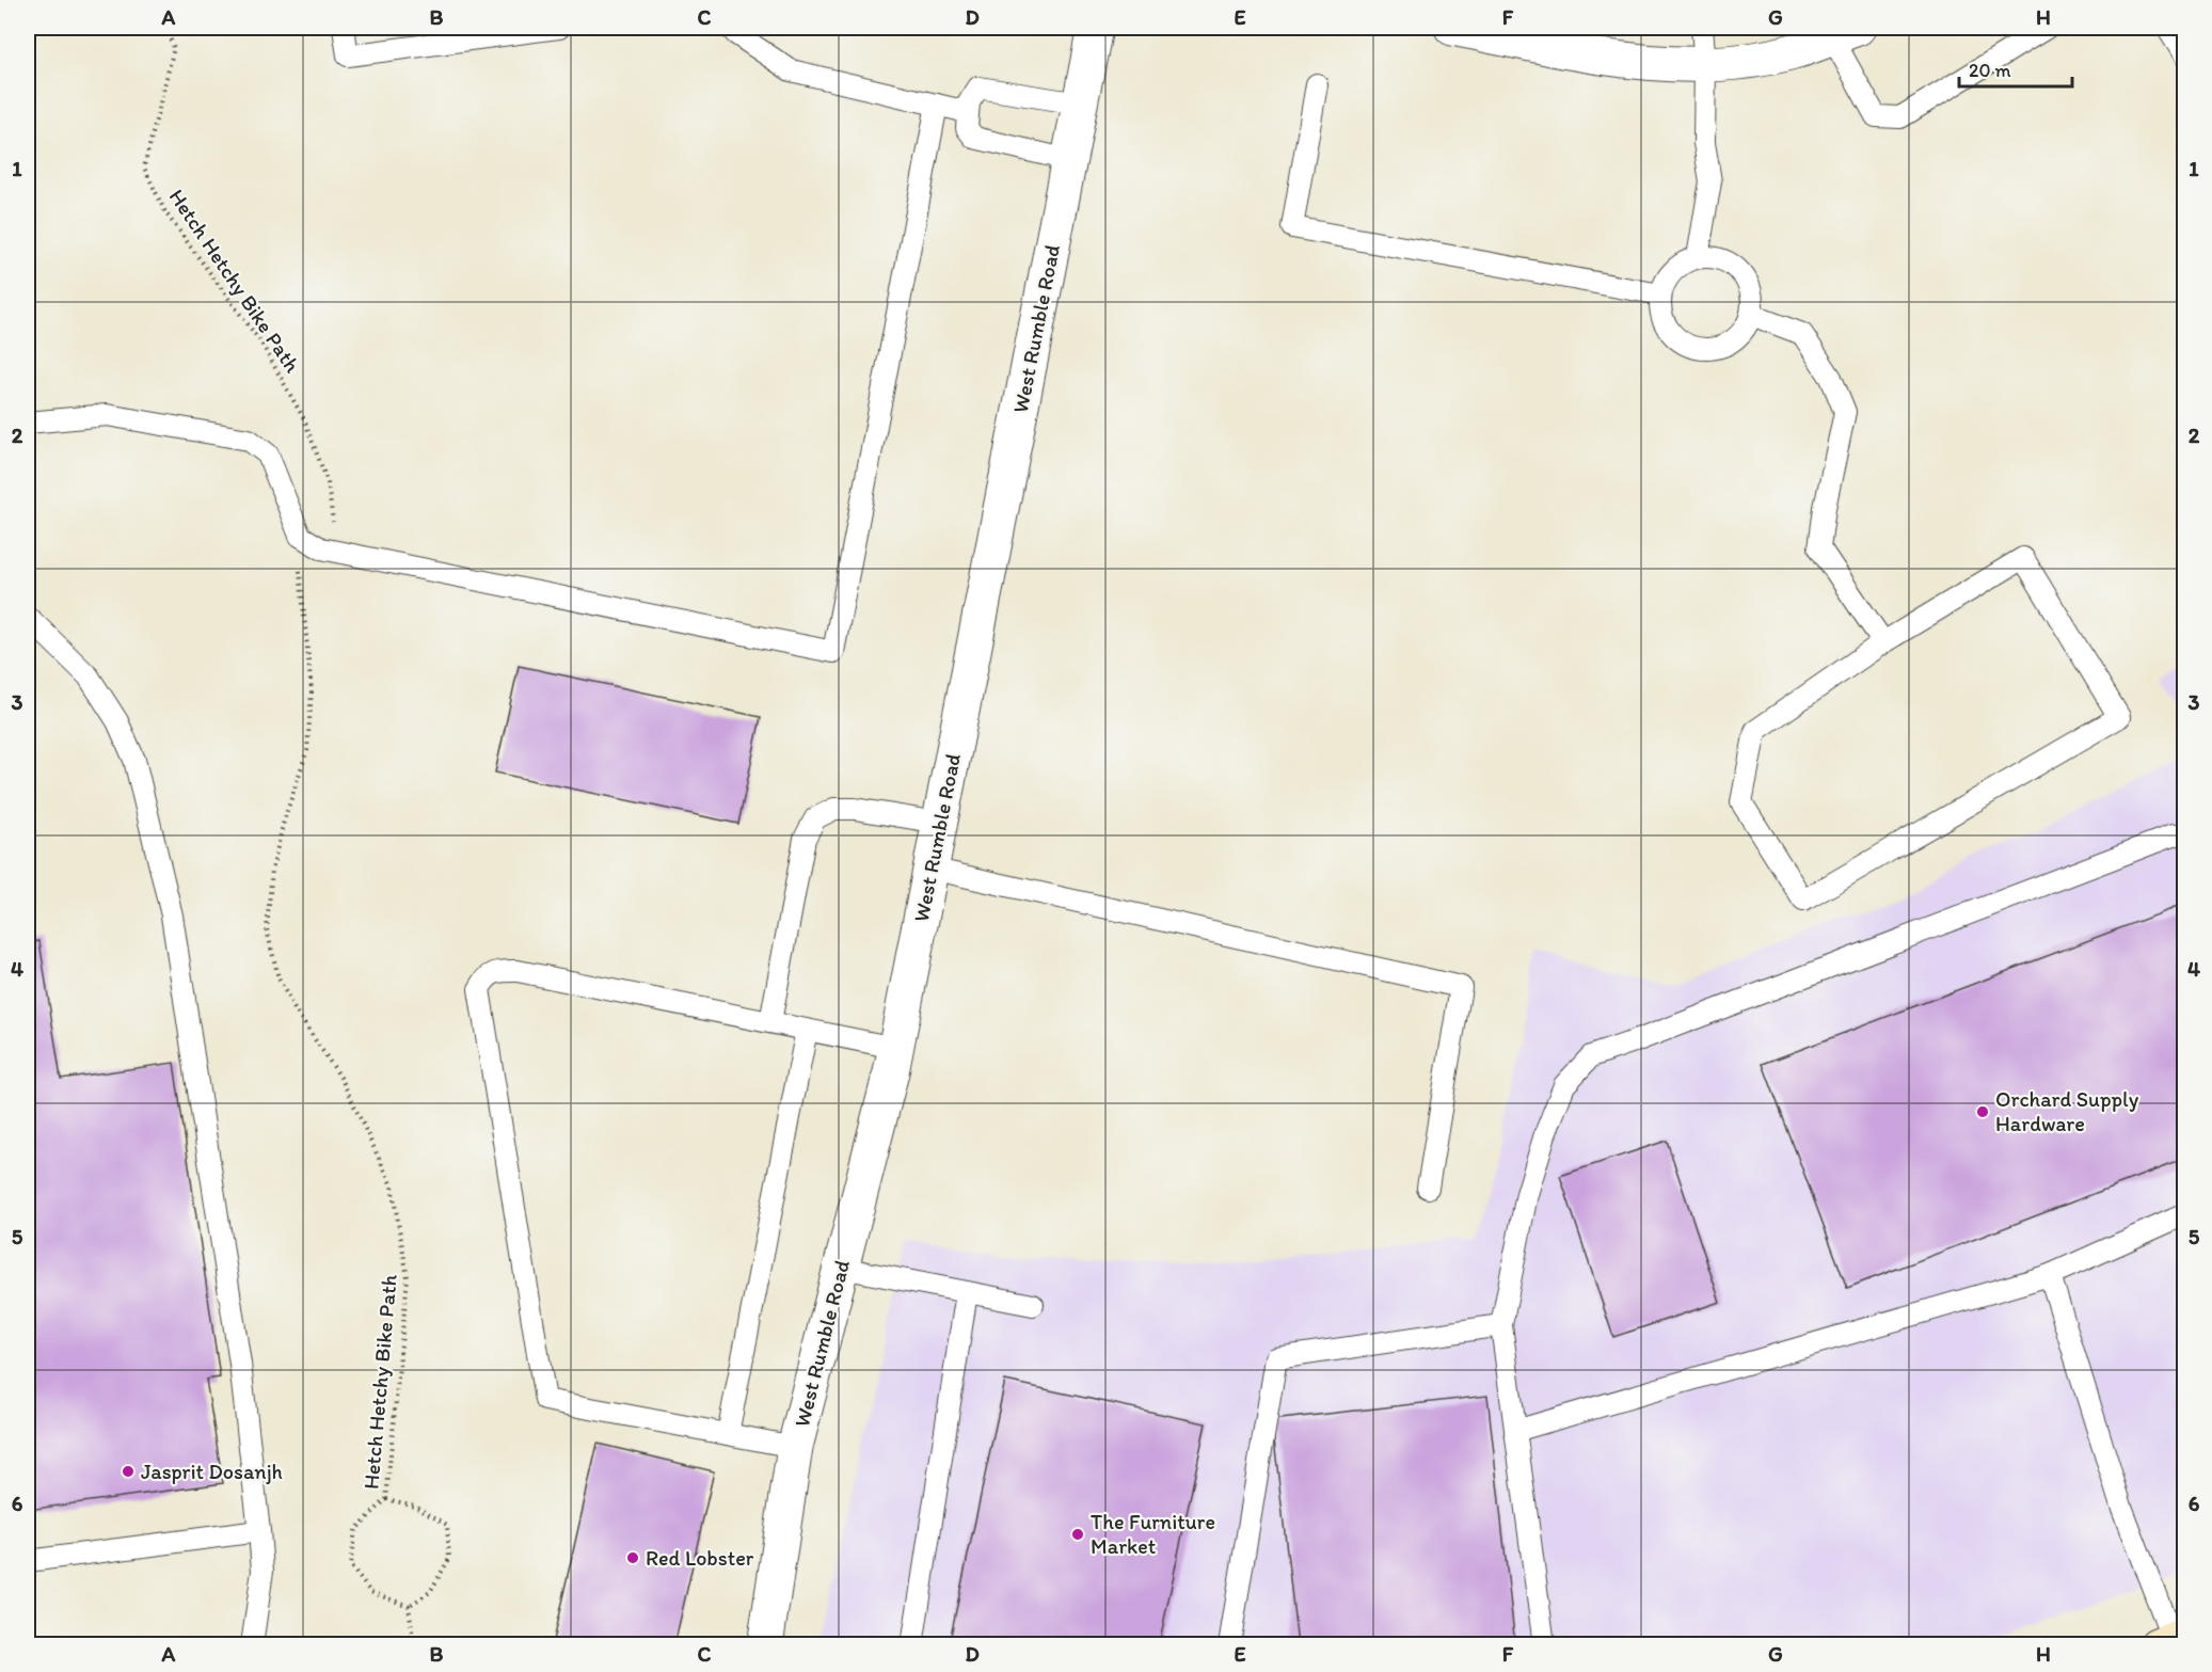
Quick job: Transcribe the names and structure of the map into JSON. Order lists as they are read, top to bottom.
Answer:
{
  "streets": {
    "street": ["West Rumble Road"],
    "path": ["Hetch Hetchy Bike Path"]
  },
  "places": [
    "Orchard Supply Hardware",
    "Jasprit Dosanjh",
    "The Furniture Market",
    "Red Lobster"
  ],
  "scale_bar": "20 m",
  "grid": {
    "columns": [
      "A",
      "B",
      "C",
      "D",
      "E",
      "F",
      "G",
      "H"
    ],
    "rows": [
      "1",
      "2",
      "3",
      "4",
      "5",
      "6"
    ]
  }
}
